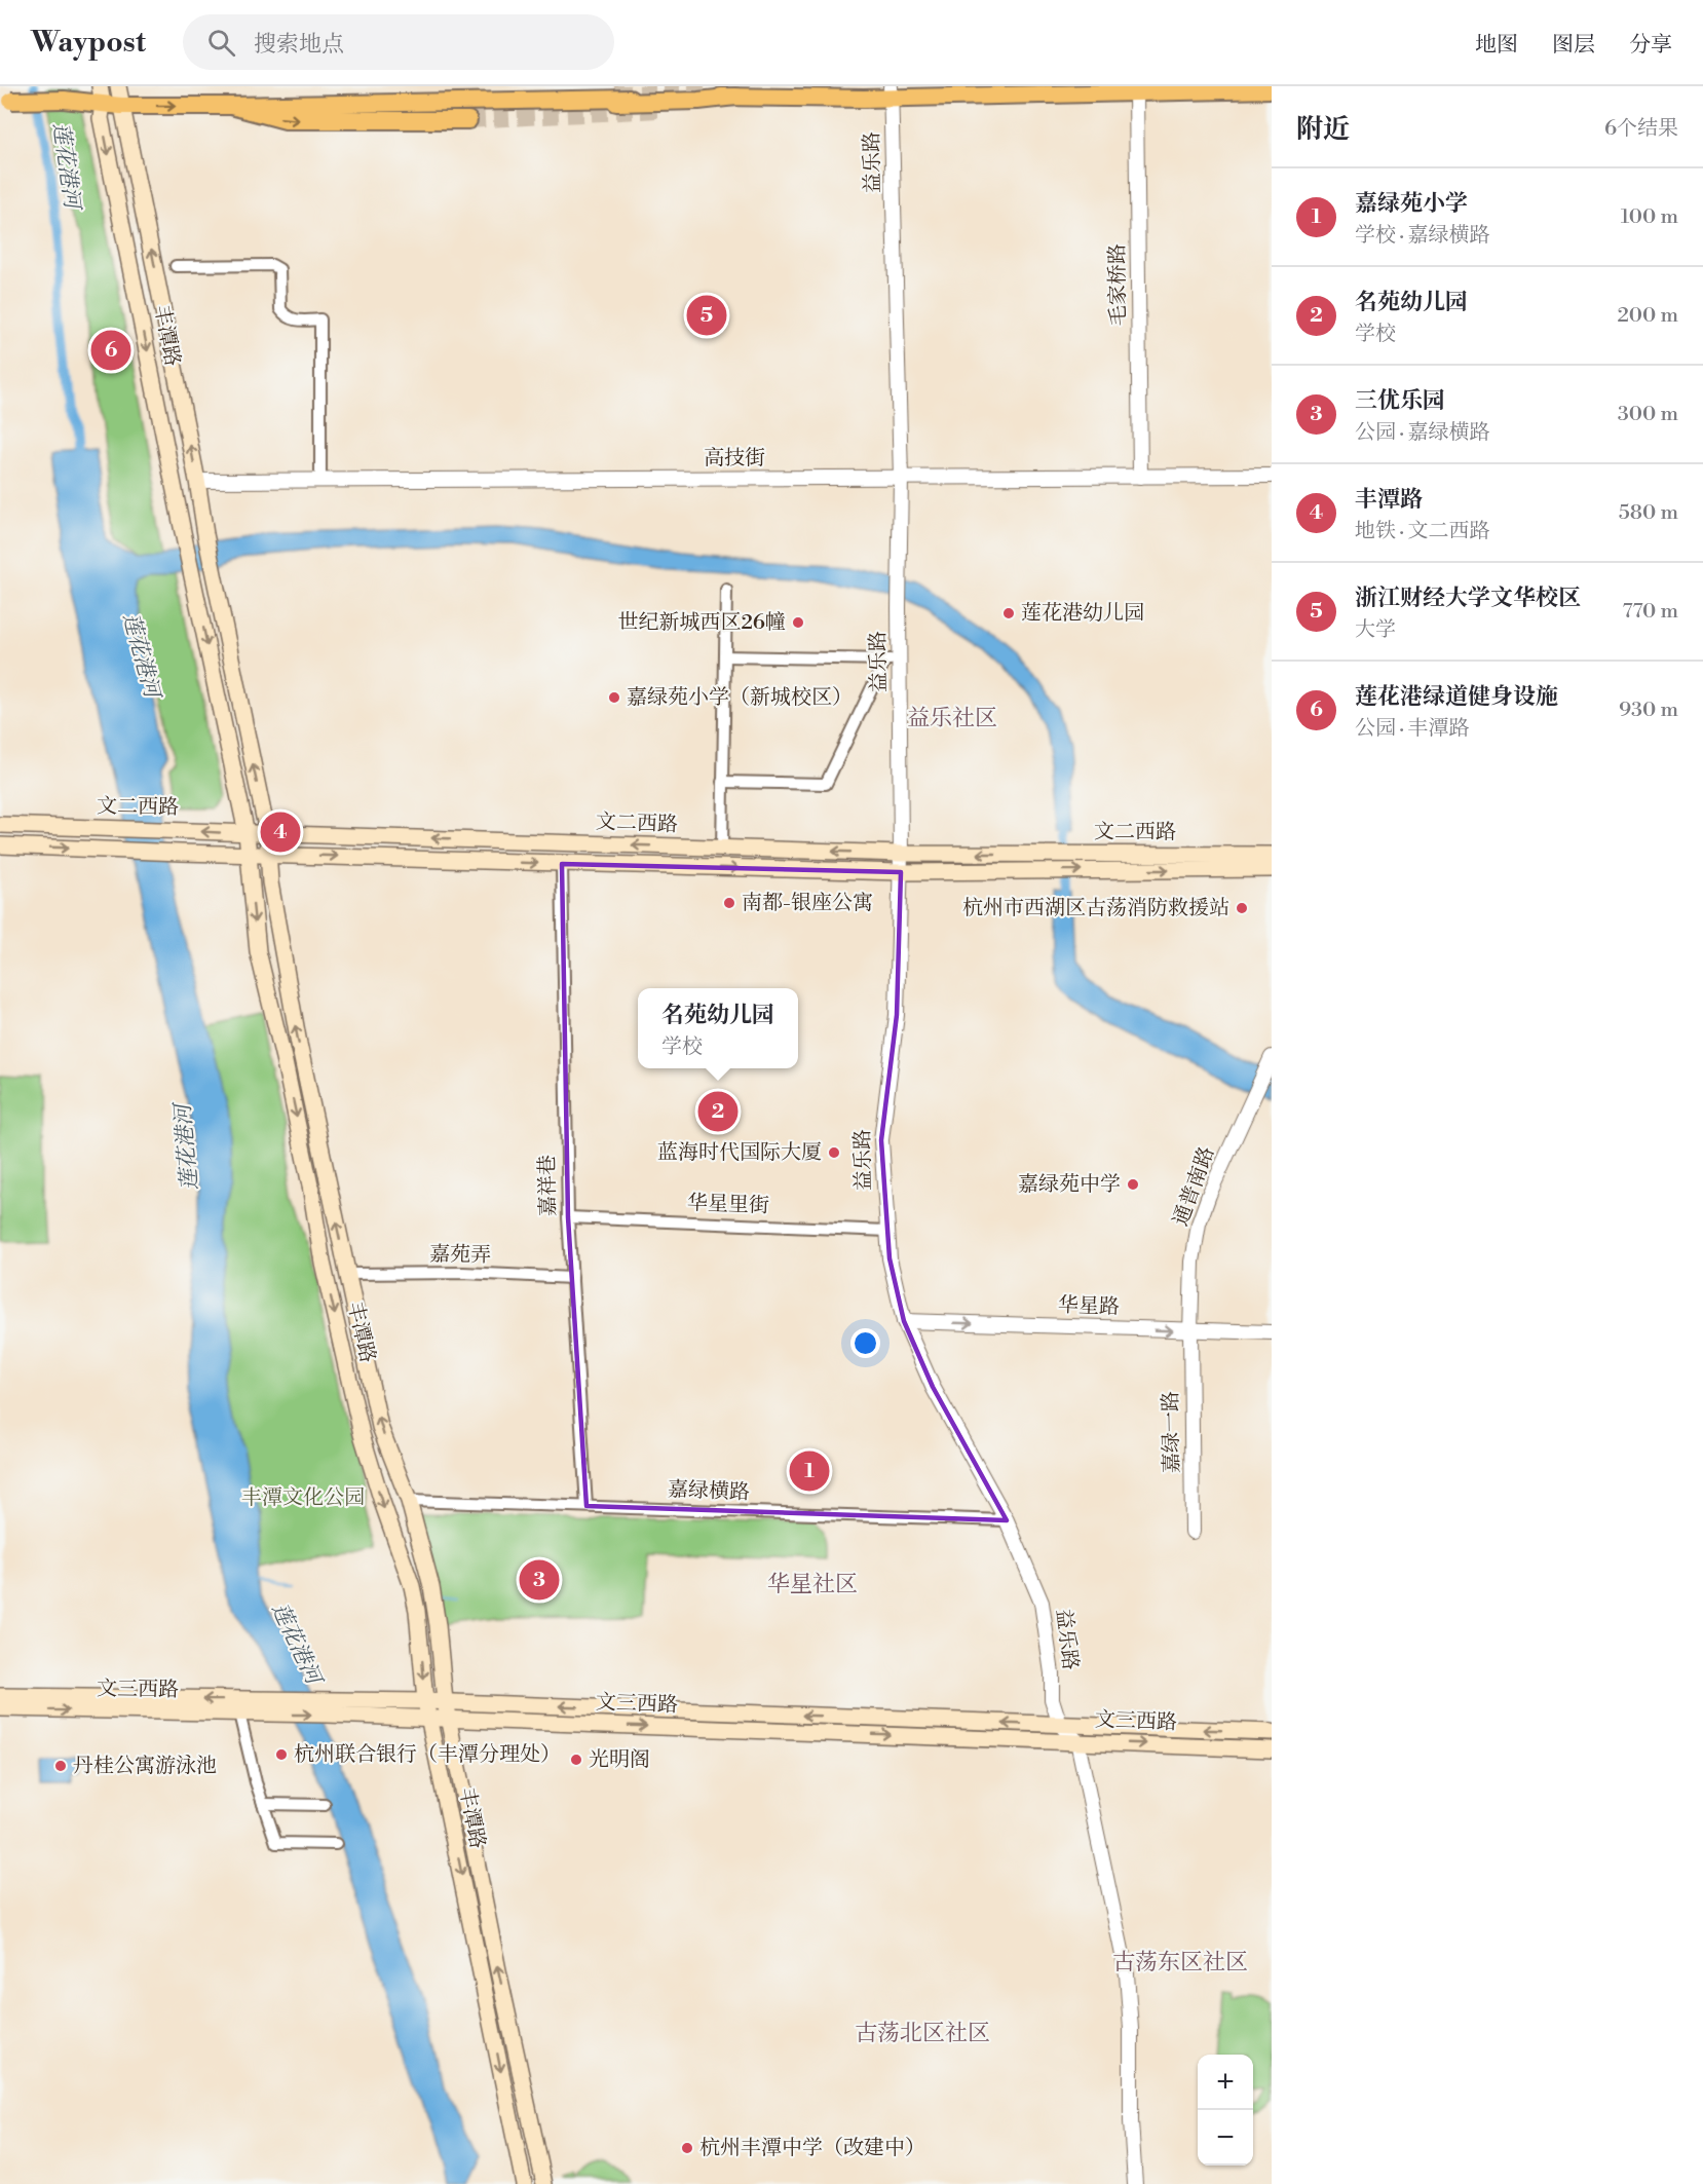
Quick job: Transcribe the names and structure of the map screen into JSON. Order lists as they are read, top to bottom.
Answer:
{
  "streets": {
    "main road": ["丰潭路", "文二西路", "文三西路"],
    "street": [
      "益乐路",
      "毛家桥路",
      "高技街",
      "嘉祥巷",
      "通普南路",
      "华星里街",
      "嘉苑弄",
      "华星路",
      "嘉绿一路",
      "嘉绿横路"
    ]
  },
  "crossings": [
    ["益乐路", "高技街"],
    ["益乐路", "文二西路"],
    ["益乐路", "华星里街"],
    ["益乐路", "华星路"],
    ["益乐路", "嘉绿横路"],
    ["益乐路", "文三西路"],
    ["毛家桥路", "高技街"],
    ["丰潭路", "高技街"],
    ["丰潭路", "文二西路"],
    ["丰潭路", "嘉苑弄"],
    ["丰潭路", "嘉绿横路"],
    ["丰潭路", "文三西路"],
    ["文二西路", "嘉祥巷"],
    ["嘉祥巷", "华星里街"],
    ["嘉祥巷", "嘉苑弄"],
    ["嘉祥巷", "嘉绿横路"],
    ["通普南路", "华星路"],
    ["通普南路", "嘉绿一路"],
    ["华星路", "嘉绿一路"]
  ],
  "one_way": ["华星路"],
  "districts": [
    "益乐社区",
    "华星社区",
    "古荡东区社区",
    "古荡北区社区"
  ],
  "water": ["莲花港河"],
  "parks": ["丰潭文化公园"],
  "places": [
    "莲花港幼儿园",
    "世纪新城西区26幢",
    "嘉绿苑小学（新城校区）",
    "南都-银座公寓",
    "杭州市西湖区古荡消防救援站",
    "蓝海时代国际大厦",
    "嘉绿苑中学",
    "杭州联合银行（丰潭分理处）",
    "光明阁",
    "丹桂公寓游泳池",
    "杭州丰潭中学（改建中）"
  ],
  "page": {
    "header": "Waypost",
    "search": "搜索地点",
    "nav": ["地图", "图层", "分享"],
    "heading": ["附近", "6个结果"],
    "list": [
      {
        "mark": "1",
        "name": "嘉绿苑小学",
        "note": "学校 · 嘉绿横路",
        "value": "100 m"
      },
      {
        "mark": "2",
        "name": "名苑幼儿园",
        "note": "学校",
        "value": "200 m"
      },
      {
        "mark": "3",
        "name": "三优乐园",
        "note": "公园 · 嘉绿横路",
        "value": "300 m"
      },
      {
        "mark": "4",
        "name": "丰潭路",
        "note": "地铁 · 文二西路",
        "value": "580 m"
      },
      {
        "mark": "5",
        "name": "浙江财经大学文华校区",
        "note": "大学",
        "value": "770 m"
      },
      {
        "mark": "6",
        "name": "莲花港绿道健身设施",
        "note": "公园 · 丰潭路",
        "value": "930 m"
      }
    ],
    "pins": [
      "5",
      "6",
      "4",
      "2",
      "1",
      "3"
    ],
    "popup": ["名苑幼儿园", "学校"],
    "map_buttons": ["+", "−"]
  }
}
